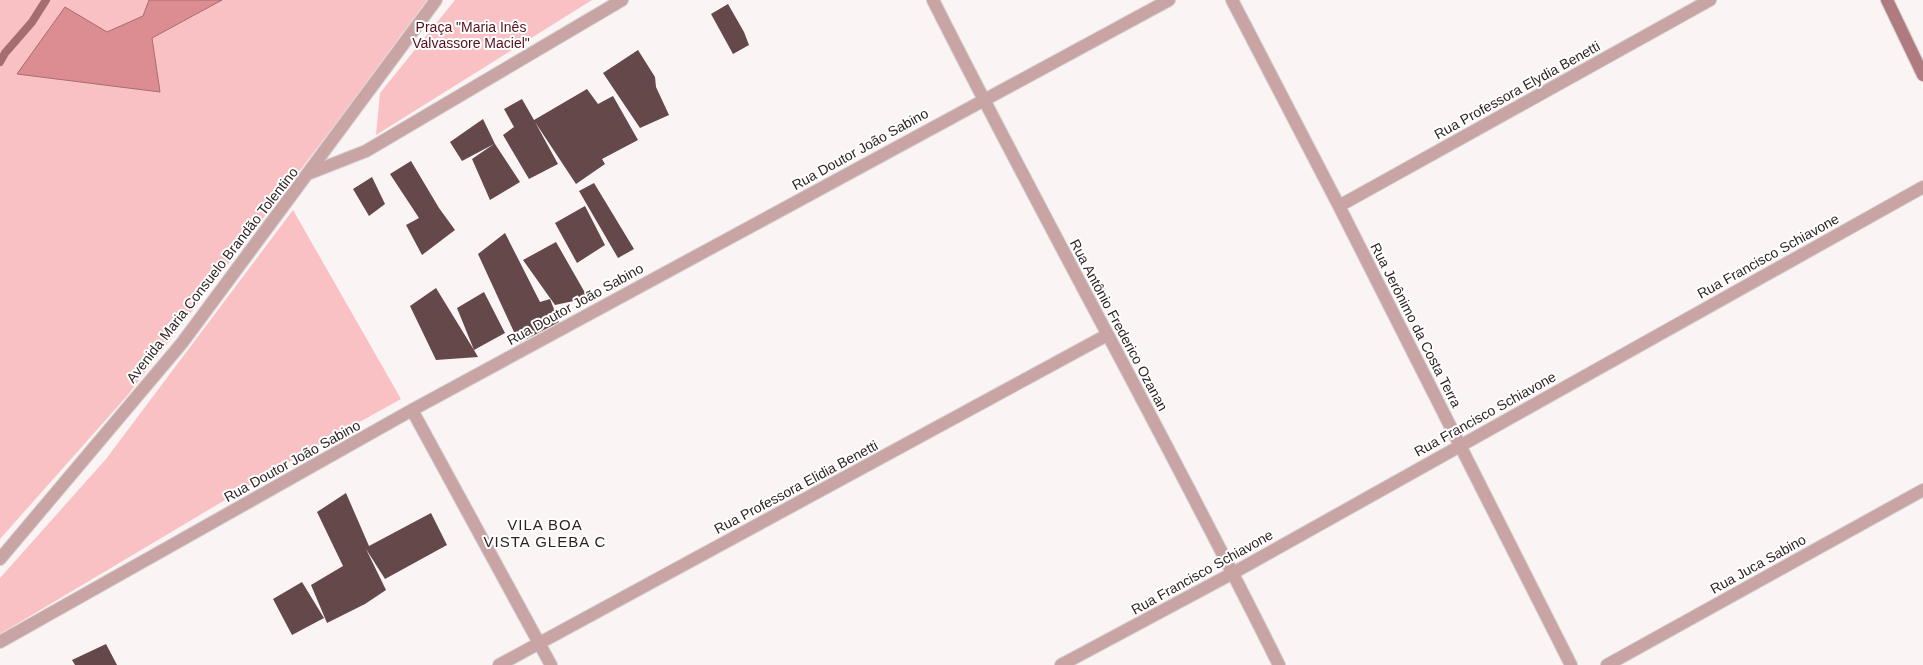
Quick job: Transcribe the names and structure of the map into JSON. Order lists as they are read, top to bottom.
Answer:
{
  "streets": {
    "street": [
      "Rua Professora Elydia Benetti",
      "Rua Doutor João Sabino",
      "Rua Francisco Schiavone",
      "Avenida Maria Consuelo Brandão Tolentino",
      "Rua Antônio Frederico Ozanan",
      "Rua Jerônimo da Costa Terra",
      "Rua Professora Elidia Benetti",
      "Rua Juca Sabino"
    ]
  },
  "crossings": [
    ["Rua Professora Elydia Benetti", "Rua Jerônimo da Costa Terra"],
    ["Rua Doutor João Sabino", "Rua Antônio Frederico Ozanan"],
    ["Rua Francisco Schiavone", "Rua Antônio Frederico Ozanan"],
    ["Rua Francisco Schiavone", "Rua Jerônimo da Costa Terra"],
    ["Rua Antônio Frederico Ozanan", "Rua Professora Elidia Benetti"]
  ],
  "districts": ["VILA BOA VISTA GLEBA C"],
  "parks": ["Praça \"Maria Inês Valvassore Maciel\""]
}
